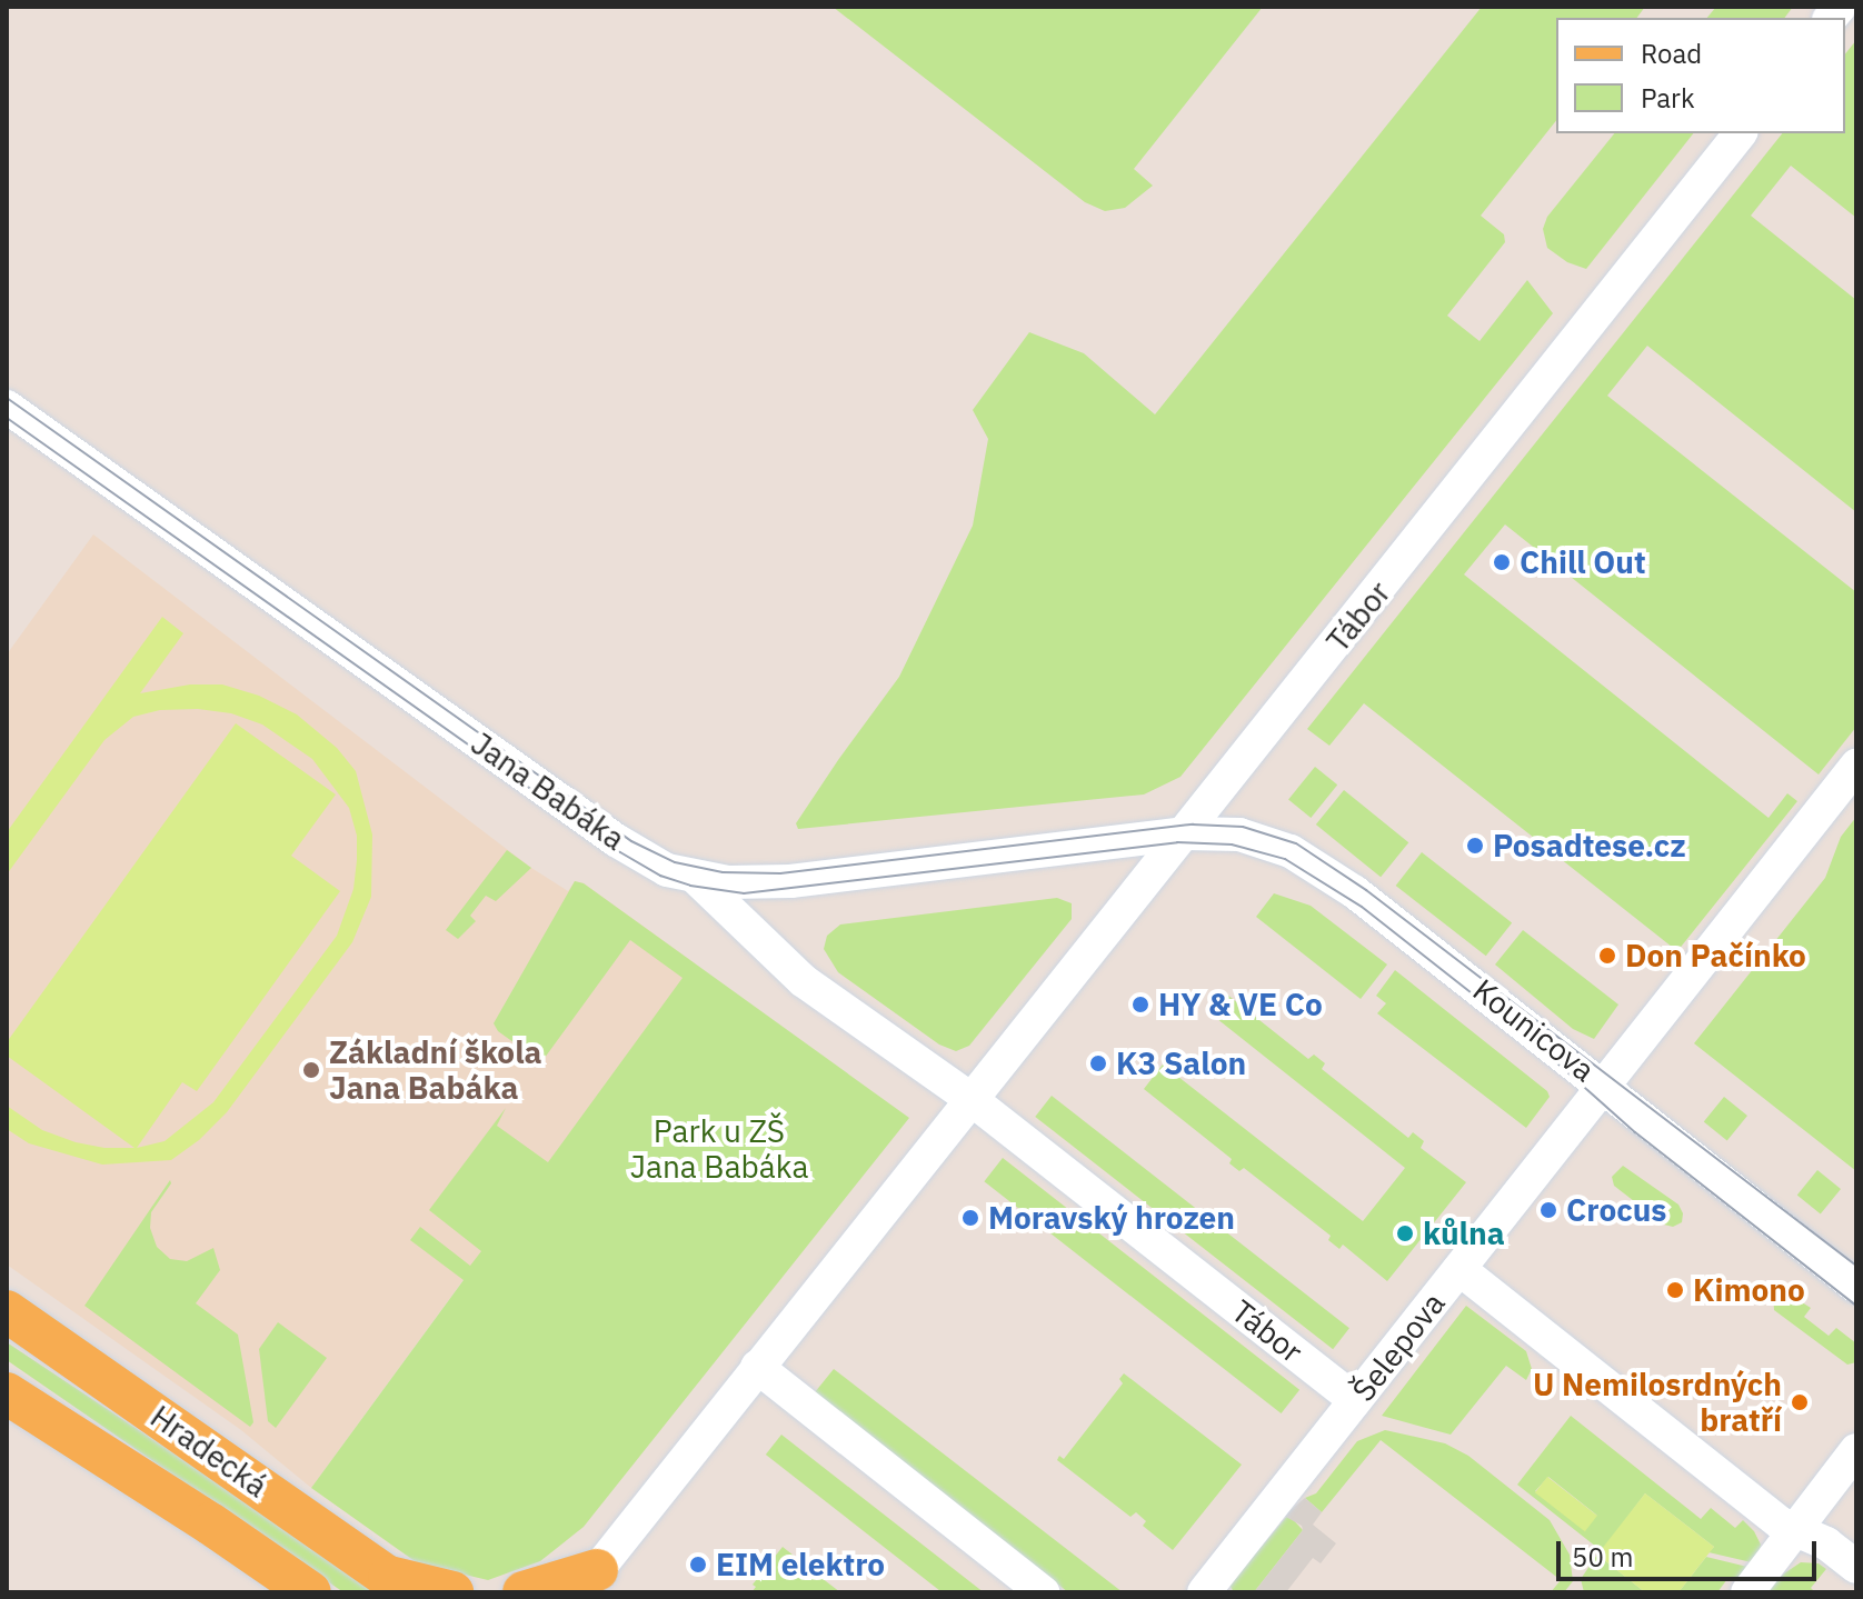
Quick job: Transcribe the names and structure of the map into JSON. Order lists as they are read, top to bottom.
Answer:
{
  "streets": {
    "main road": ["Hradecká"],
    "street": [
      "Tábor",
      "Jana Babáka",
      "Kounicova",
      "Šelepova"
    ]
  },
  "crossings": [
    ["Tábor", "Jana Babáka"],
    ["Tábor", "Kounicova"],
    ["Tábor", "Šelepova"],
    ["Jana Babáka", "Kounicova"],
    ["Kounicova", "Šelepova"]
  ],
  "parks": ["Park u ZŠ Jana Babáka"],
  "places": [
    "Chill Out",
    "Posadtese.cz",
    "Don Pačínko",
    "HY & VE Co",
    "K3 Salon",
    "Základní škola Jana Babáka",
    "Crocus",
    "Moravský hrozen",
    "kůlna",
    "Kimono",
    "U Nemilosrdných bratří",
    "EIM elektro"
  ],
  "legend": ["Road", "Park"],
  "scale_bar": "50 m"
}
